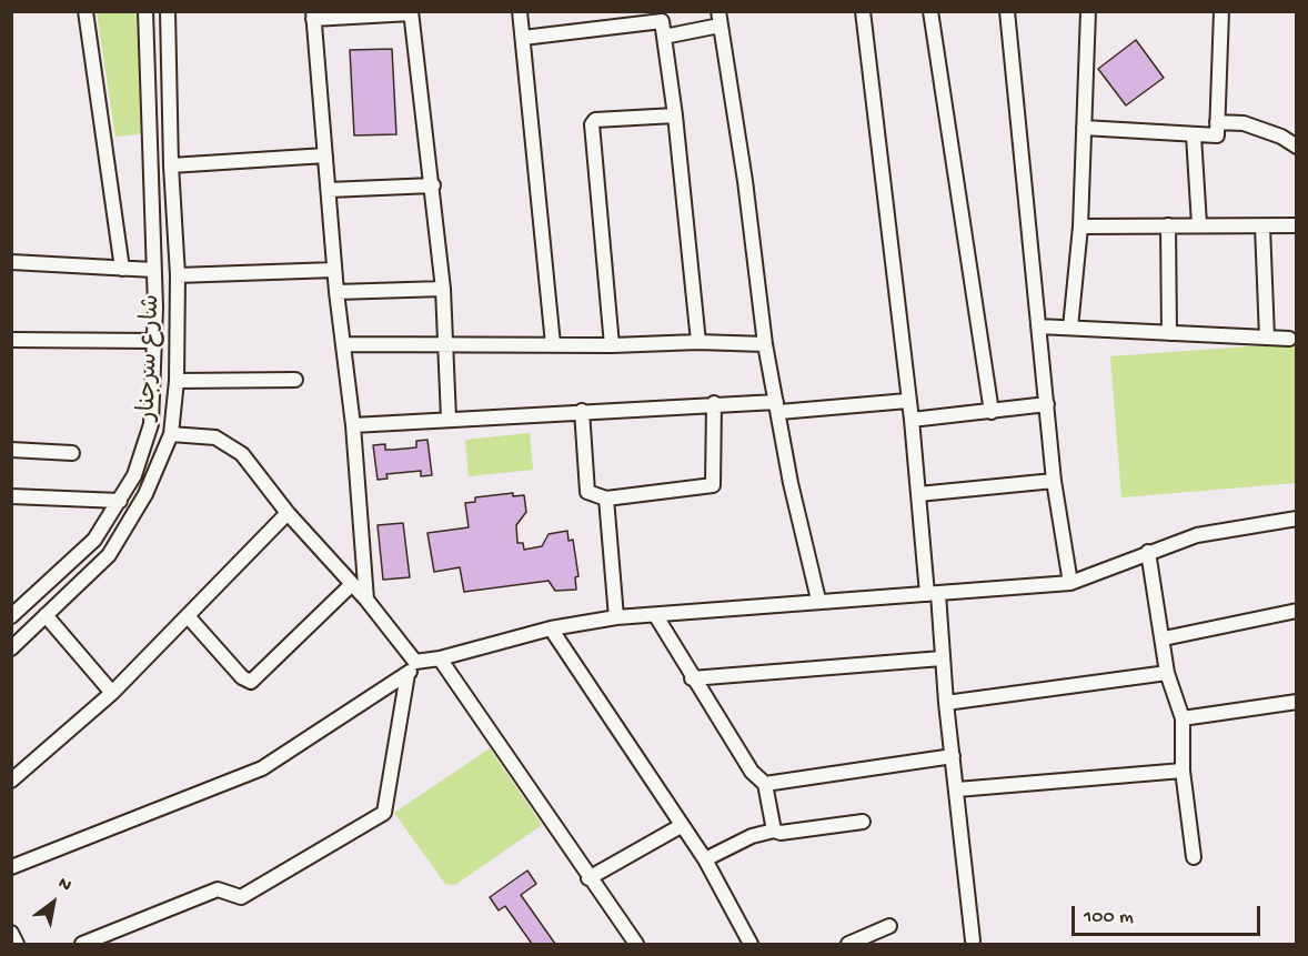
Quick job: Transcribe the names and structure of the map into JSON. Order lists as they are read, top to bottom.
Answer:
{
  "streets": {
    "street": ["شارع سرجنار"]
  },
  "scale_bar": "100 m",
  "north": "top right"
}
